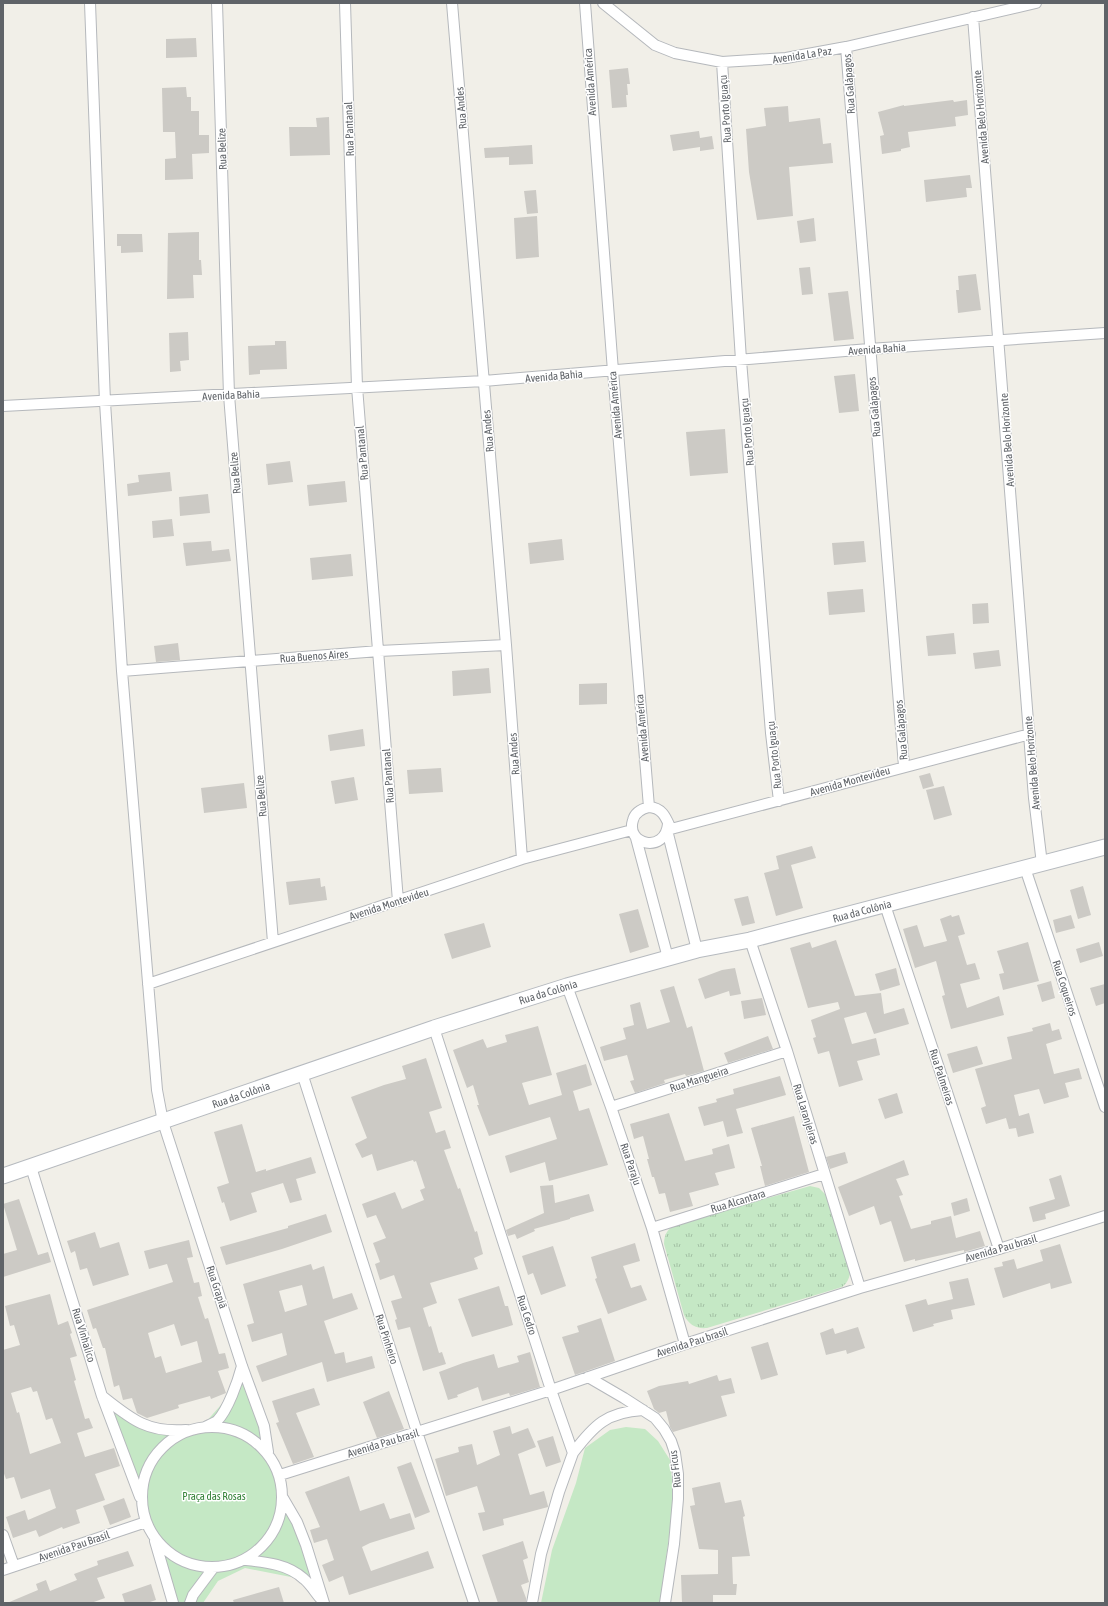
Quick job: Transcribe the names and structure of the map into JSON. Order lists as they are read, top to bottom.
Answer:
{
  "streets": {
    "main road": ["Rua da Colônia"],
    "street": [
      "Avenida La Paz",
      "Avenida América",
      "Rua Galápagos",
      "Rua Andes",
      "Rua Porto Iguaçu",
      "Avenida Belo Horizonte",
      "Rua Pantanal",
      "Rua Belize",
      "Avenida Bahia",
      "Rua Buenos Aires",
      "Avenida Montevideu",
      "Rua Coqueiros",
      "Rua Palmeiras",
      "Rua Mangueira",
      "Rua Laranjeiras",
      "Rua Paraju",
      "Rua Alcantara",
      "Avenida Pau brasil",
      "Rua Grapiã",
      "Rua Cedro",
      "Rua Vinhalico",
      "Rua Pinheiro",
      "Rua Ficus",
      "Avenida Pau Brasil"
    ]
  },
  "crossings": [
    ["Avenida La Paz", "Rua Galápagos"],
    ["Avenida La Paz", "Rua Porto Iguaçu"],
    ["Avenida La Paz", "Avenida Belo Horizonte"],
    ["Avenida América", "Avenida Bahia"],
    ["Avenida América", "Avenida Montevideu"],
    ["Rua Galápagos", "Avenida Bahia"],
    ["Rua Galápagos", "Avenida Montevideu"],
    ["Rua Andes", "Avenida Bahia"],
    ["Rua Andes", "Rua Buenos Aires"],
    ["Rua Andes", "Avenida Montevideu"],
    ["Rua Porto Iguaçu", "Avenida Bahia"],
    ["Rua Porto Iguaçu", "Avenida Montevideu"],
    ["Avenida Belo Horizonte", "Avenida Bahia"],
    ["Avenida Belo Horizonte", "Avenida Montevideu"],
    ["Avenida Belo Horizonte", "Rua da Colônia"],
    ["Rua Pantanal", "Avenida Bahia"],
    ["Rua Pantanal", "Rua Buenos Aires"],
    ["Rua Pantanal", "Avenida Montevideu"],
    ["Rua Belize", "Avenida Bahia"],
    ["Rua Belize", "Rua Buenos Aires"],
    ["Rua Belize", "Avenida Montevideu"],
    ["Avenida Bahia", "Rua Grapiã"],
    ["Rua Buenos Aires", "Rua Grapiã"],
    ["Avenida Montevideu", "Rua Grapiã"],
    ["Rua da Colônia", "Rua Coqueiros"],
    ["Rua da Colônia", "Rua Palmeiras"],
    ["Rua da Colônia", "Rua Laranjeiras"],
    ["Rua da Colônia", "Rua Paraju"],
    ["Rua da Colônia", "Rua Grapiã"],
    ["Rua da Colônia", "Rua Cedro"],
    ["Rua da Colônia", "Rua Vinhalico"],
    ["Rua da Colônia", "Rua Pinheiro"],
    ["Rua Palmeiras", "Avenida Pau brasil"],
    ["Rua Mangueira", "Rua Laranjeiras"],
    ["Rua Mangueira", "Rua Paraju"],
    ["Rua Laranjeiras", "Rua Alcantara"],
    ["Rua Laranjeiras", "Avenida Pau brasil"],
    ["Rua Paraju", "Rua Alcantara"],
    ["Rua Paraju", "Avenida Pau brasil"],
    ["Avenida Pau brasil", "Rua Grapiã"],
    ["Avenida Pau brasil", "Rua Cedro"],
    ["Avenida Pau brasil", "Rua Vinhalico"],
    ["Avenida Pau brasil", "Rua Pinheiro"],
    ["Avenida Pau brasil", "Rua Ficus"],
    ["Avenida Pau brasil", "Avenida Pau Brasil"],
    ["Rua Grapiã", "Rua Vinhalico"],
    ["Rua Grapiã", "Avenida Pau Brasil"],
    ["Rua Vinhalico", "Avenida Pau Brasil"]
  ],
  "parks": ["Praça das Rosas"]
}
